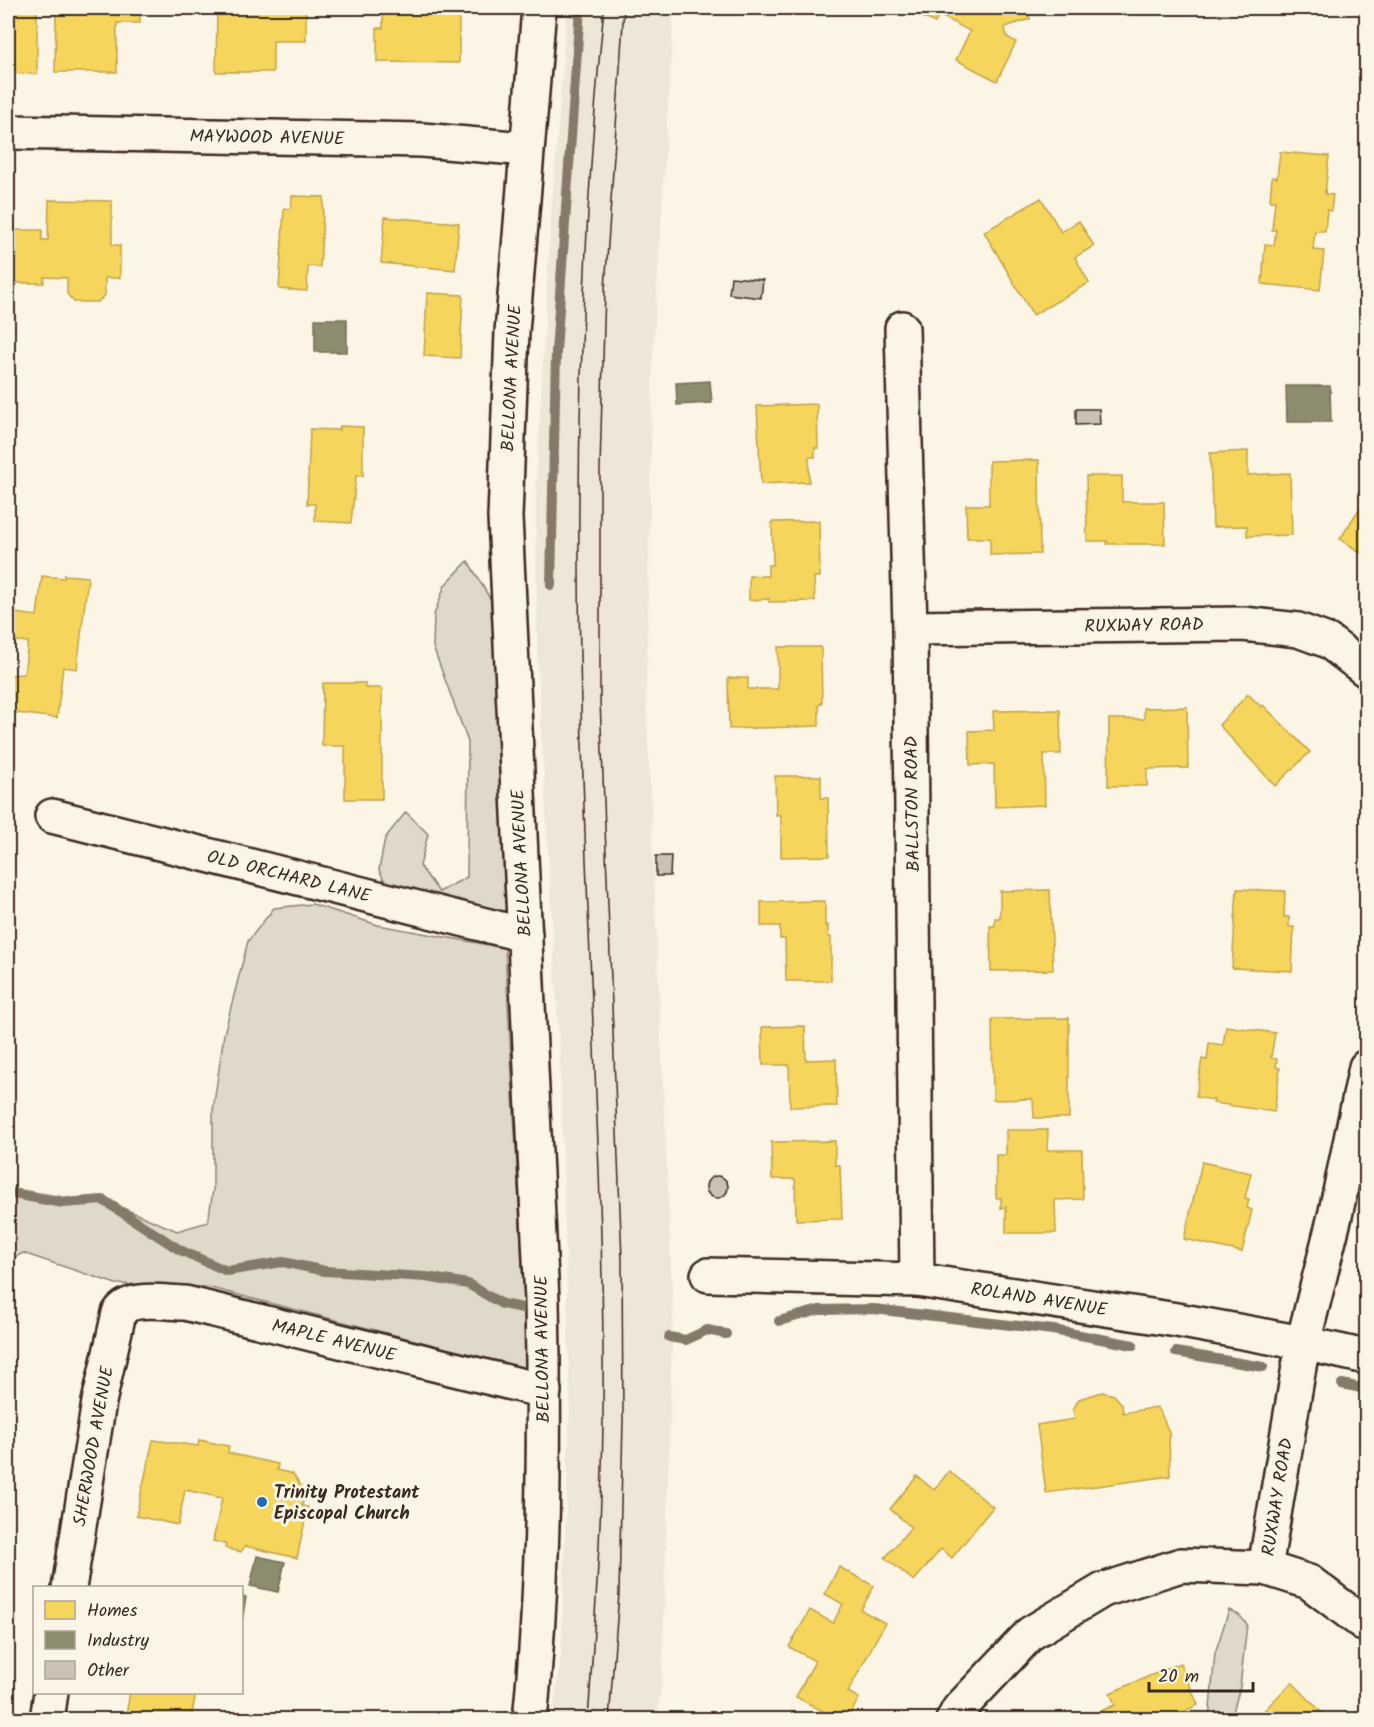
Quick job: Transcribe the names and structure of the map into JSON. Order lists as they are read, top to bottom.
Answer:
{
  "streets": {
    "street": [
      "MAYWOOD AVENUE",
      "BELLONA AVENUE",
      "RUXWAY ROAD",
      "BALLSTON ROAD",
      "OLD ORCHARD LANE",
      "ROLAND AVENUE",
      "MAPLE AVENUE",
      "SHERWOOD AVENUE"
    ]
  },
  "crossings": [
    ["MAYWOOD AVENUE", "BELLONA AVENUE"],
    ["BELLONA AVENUE", "OLD ORCHARD LANE"],
    ["BELLONA AVENUE", "MAPLE AVENUE"],
    ["RUXWAY ROAD", "BALLSTON ROAD"],
    ["RUXWAY ROAD", "ROLAND AVENUE"],
    ["BALLSTON ROAD", "ROLAND AVENUE"],
    ["MAPLE AVENUE", "SHERWOOD AVENUE"]
  ],
  "places": ["Trinity Protestant Episcopal Church"],
  "legend": ["Homes", "Industry", "Other"],
  "scale_bar": "20 m"
}
